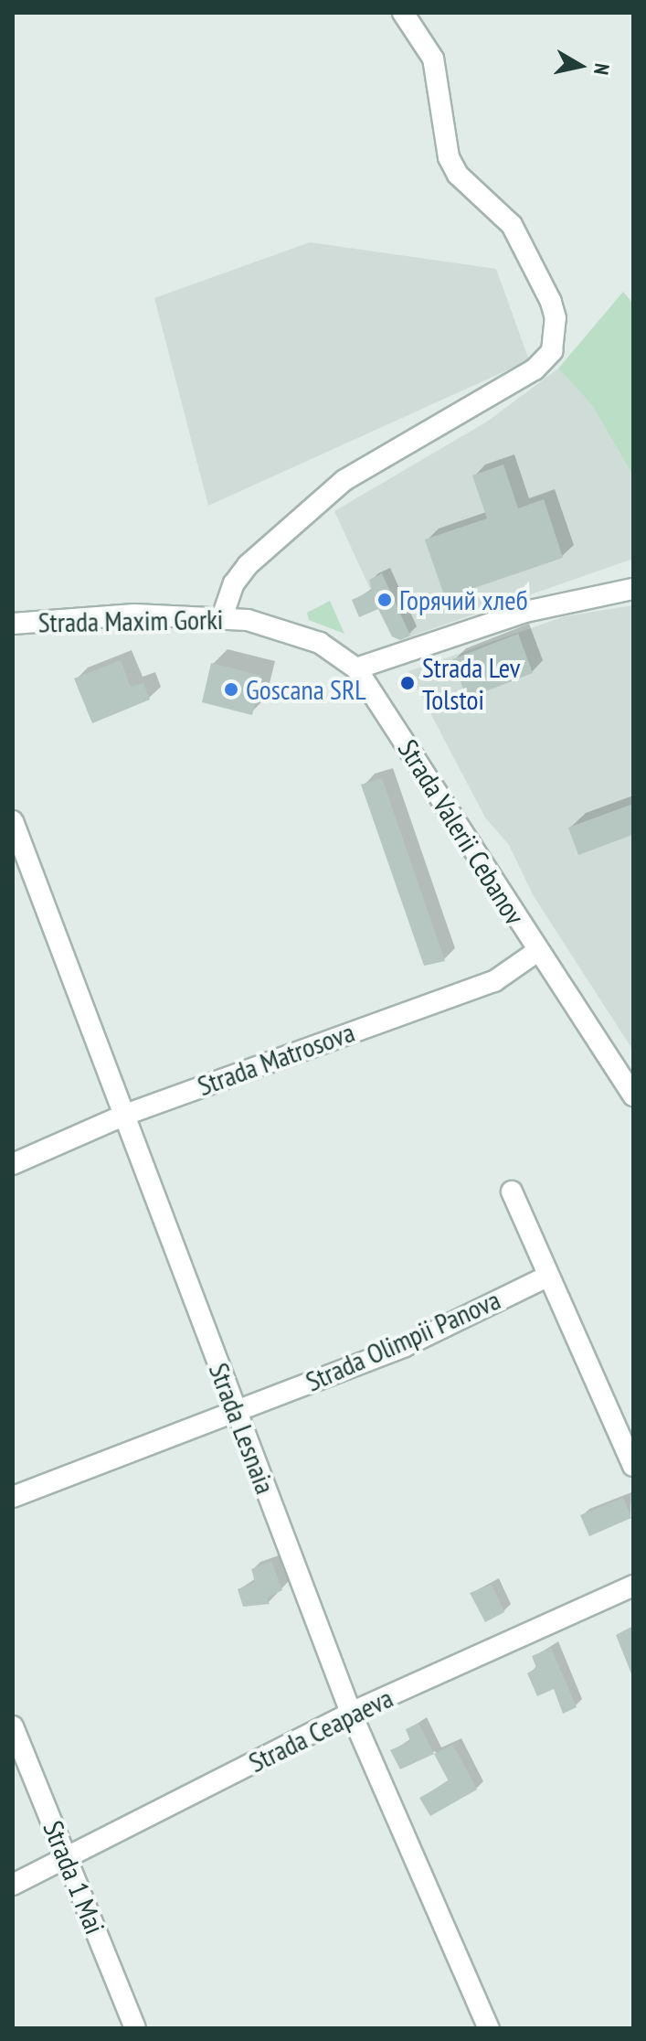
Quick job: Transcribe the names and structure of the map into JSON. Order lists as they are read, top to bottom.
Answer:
{
  "streets": {
    "street": [
      "Strada Maxim Gorki",
      "Strada Valerii Cebanov",
      "Strada Matrosova",
      "Strada Olimpii Panova",
      "Strada Lesnaia",
      "Strada Ceapaeva",
      "Strada 1 Mai"
    ]
  },
  "crossings": [
    ["Strada Maxim Gorki", "Strada Valerii Cebanov"],
    ["Strada Valerii Cebanov", "Strada Matrosova"],
    ["Strada Matrosova", "Strada Lesnaia"],
    ["Strada Olimpii Panova", "Strada Lesnaia"],
    ["Strada Lesnaia", "Strada Ceapaeva"],
    ["Strada Ceapaeva", "Strada 1 Mai"]
  ],
  "places": ["Горячий хлеб", "Strada Lev Tolstoi", "Goscana SRL"],
  "north": "right"
}
